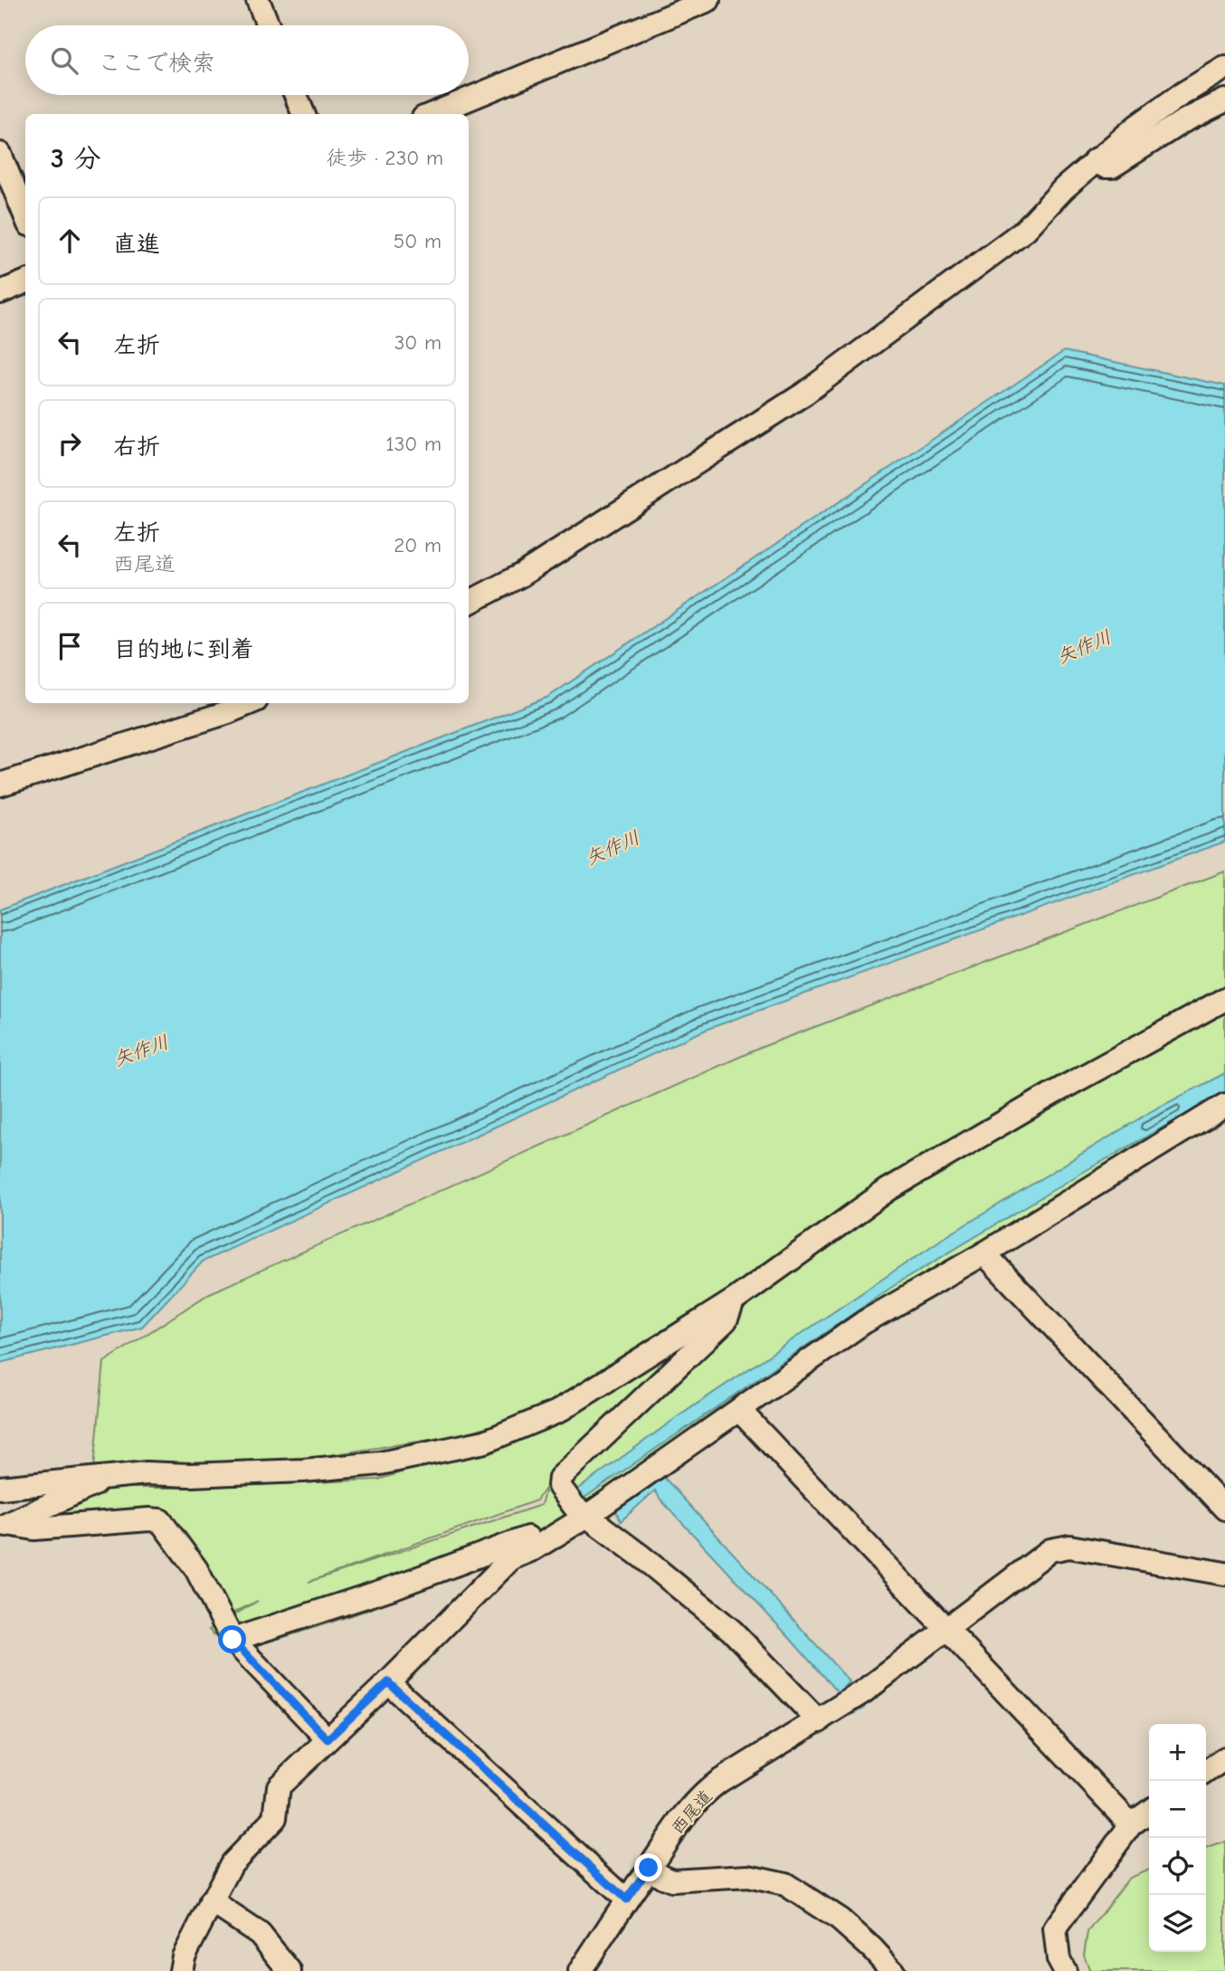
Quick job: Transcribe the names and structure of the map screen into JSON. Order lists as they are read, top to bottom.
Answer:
{
  "streets": {
    "street": ["西尾道"]
  },
  "water": ["矢作川"],
  "page": {
    "search": "ここで検索",
    "heading": ["3 分", "徒歩 · 230 m"],
    "list": [
      ["直進", "50 m"],
      ["左折", "30 m"],
      ["右折", "130 m"],
      ["左折", "西尾道", "20 m"],
      "目的地に到着"
    ],
    "map_buttons": ["+", "−"]
  }
}
